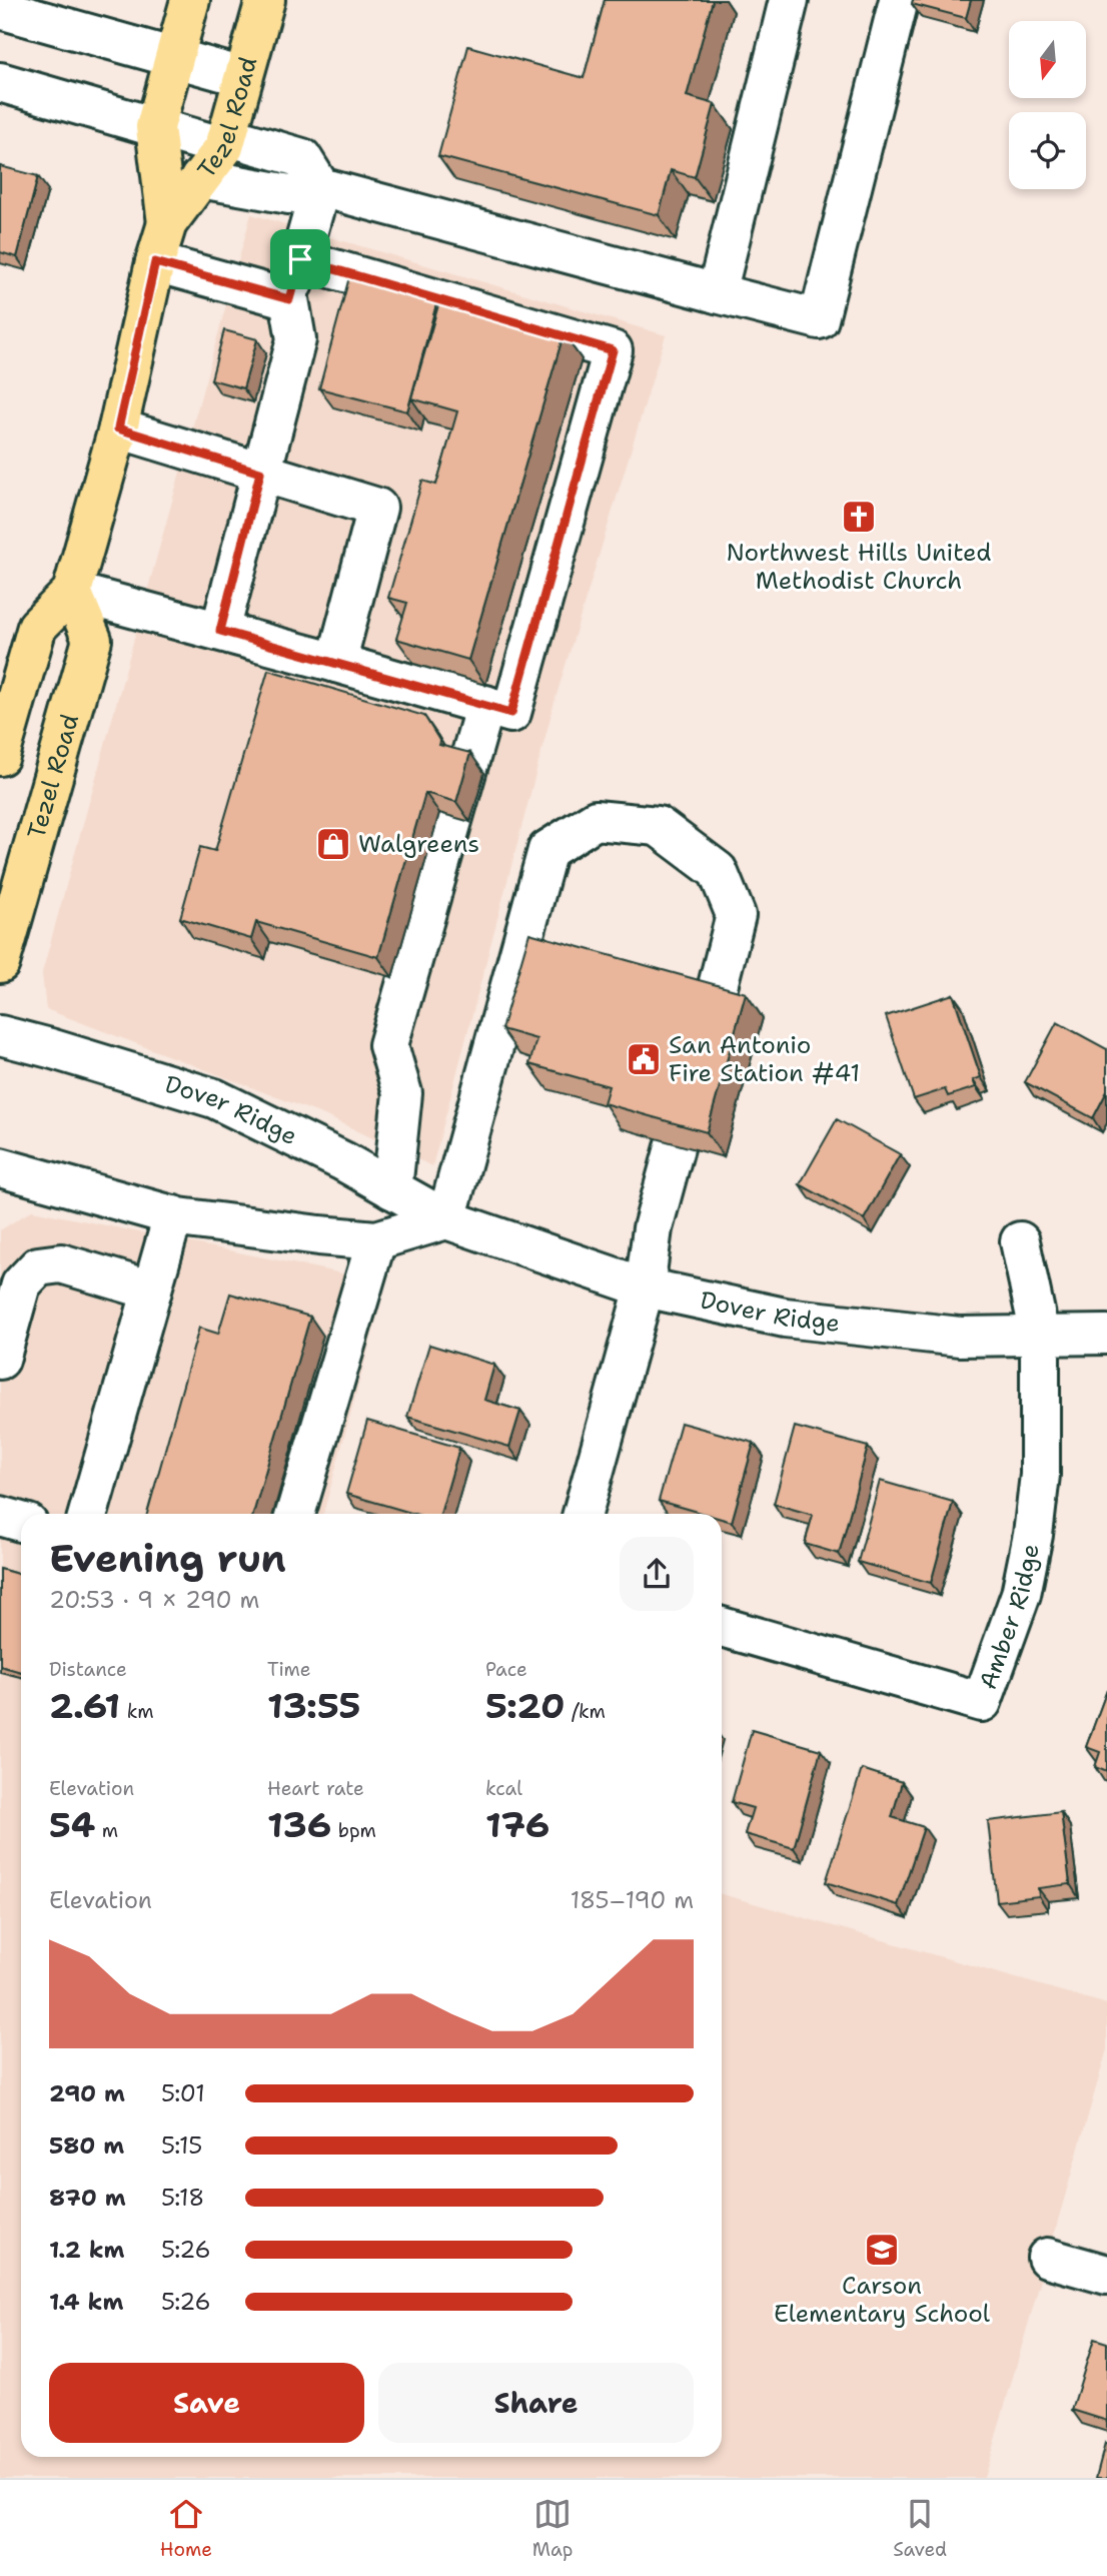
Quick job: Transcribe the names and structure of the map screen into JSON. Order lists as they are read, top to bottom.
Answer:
{
  "streets": {
    "main road": ["Tezel Road"],
    "street": ["Dover Ridge", "Amber Ridge"]
  },
  "crossings": [
    ["Dover Ridge", "Amber Ridge"]
  ],
  "places": {
    "church": ["Northwest Hills United Methodist Church"],
    "shop": ["Walgreens"],
    "public building": ["San Antonio Fire Station #41"],
    "school or university": ["Carson Elementary School"]
  },
  "north": "bottom",
  "page": {
    "heading": ["Evening run", "20:53 · 9 × 290 m"],
    "stats": [
      ["Distance", "2.61 km"],
      ["Time", "13:55"],
      ["Pace", "5:20 /km"],
      ["Elevation", "54 m"],
      ["Heart rate", "136 bpm"],
      ["kcal", "176"]
    ],
    "chart": ["Elevation", "185–190 m"],
    "list": [
      {
        "name": "290 m",
        "note": "5:01"
      },
      {
        "name": "580 m",
        "note": "5:15"
      },
      {
        "name": "870 m",
        "note": "5:18"
      },
      {
        "name": "1.2 km",
        "note": "5:26"
      },
      {
        "name": "1.4 km",
        "note": "5:26"
      }
    ],
    "buttons": ["Save", "Share"],
    "tabs": ["Home", "Map", "Saved"]
  }
}
